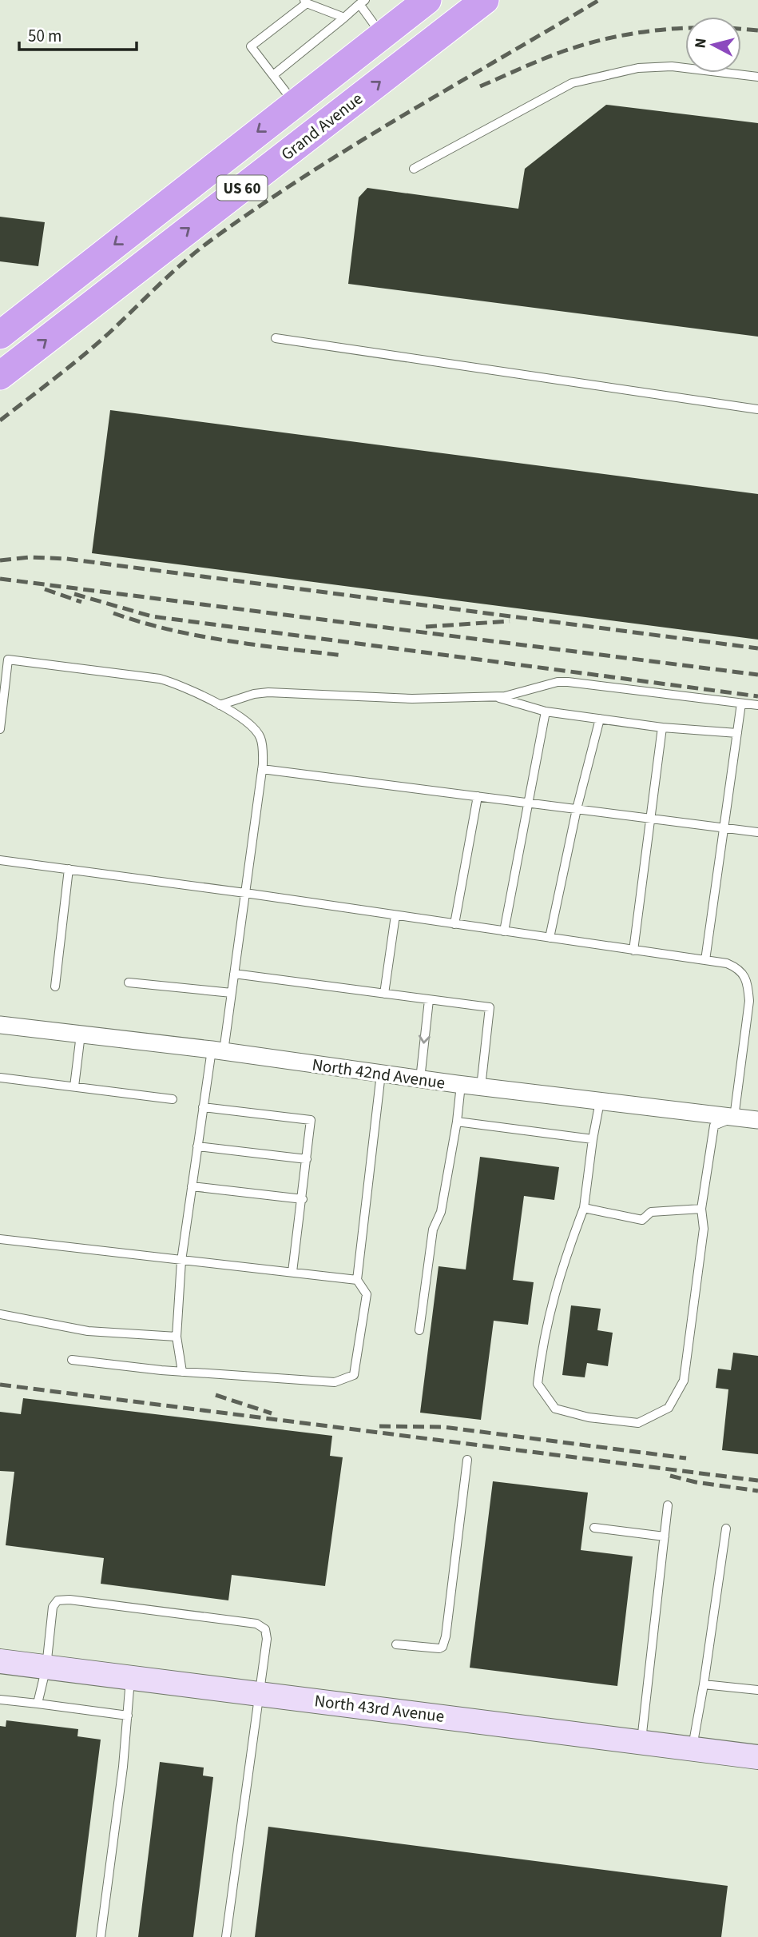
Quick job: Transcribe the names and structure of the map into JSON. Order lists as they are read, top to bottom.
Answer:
{
  "streets": {
    "highway": ["Grand Avenue", "US 60"],
    "main road": ["North 43rd Avenue"],
    "street": ["North 42nd Avenue"]
  },
  "scale_bar": "50 m",
  "north": "left"
}
